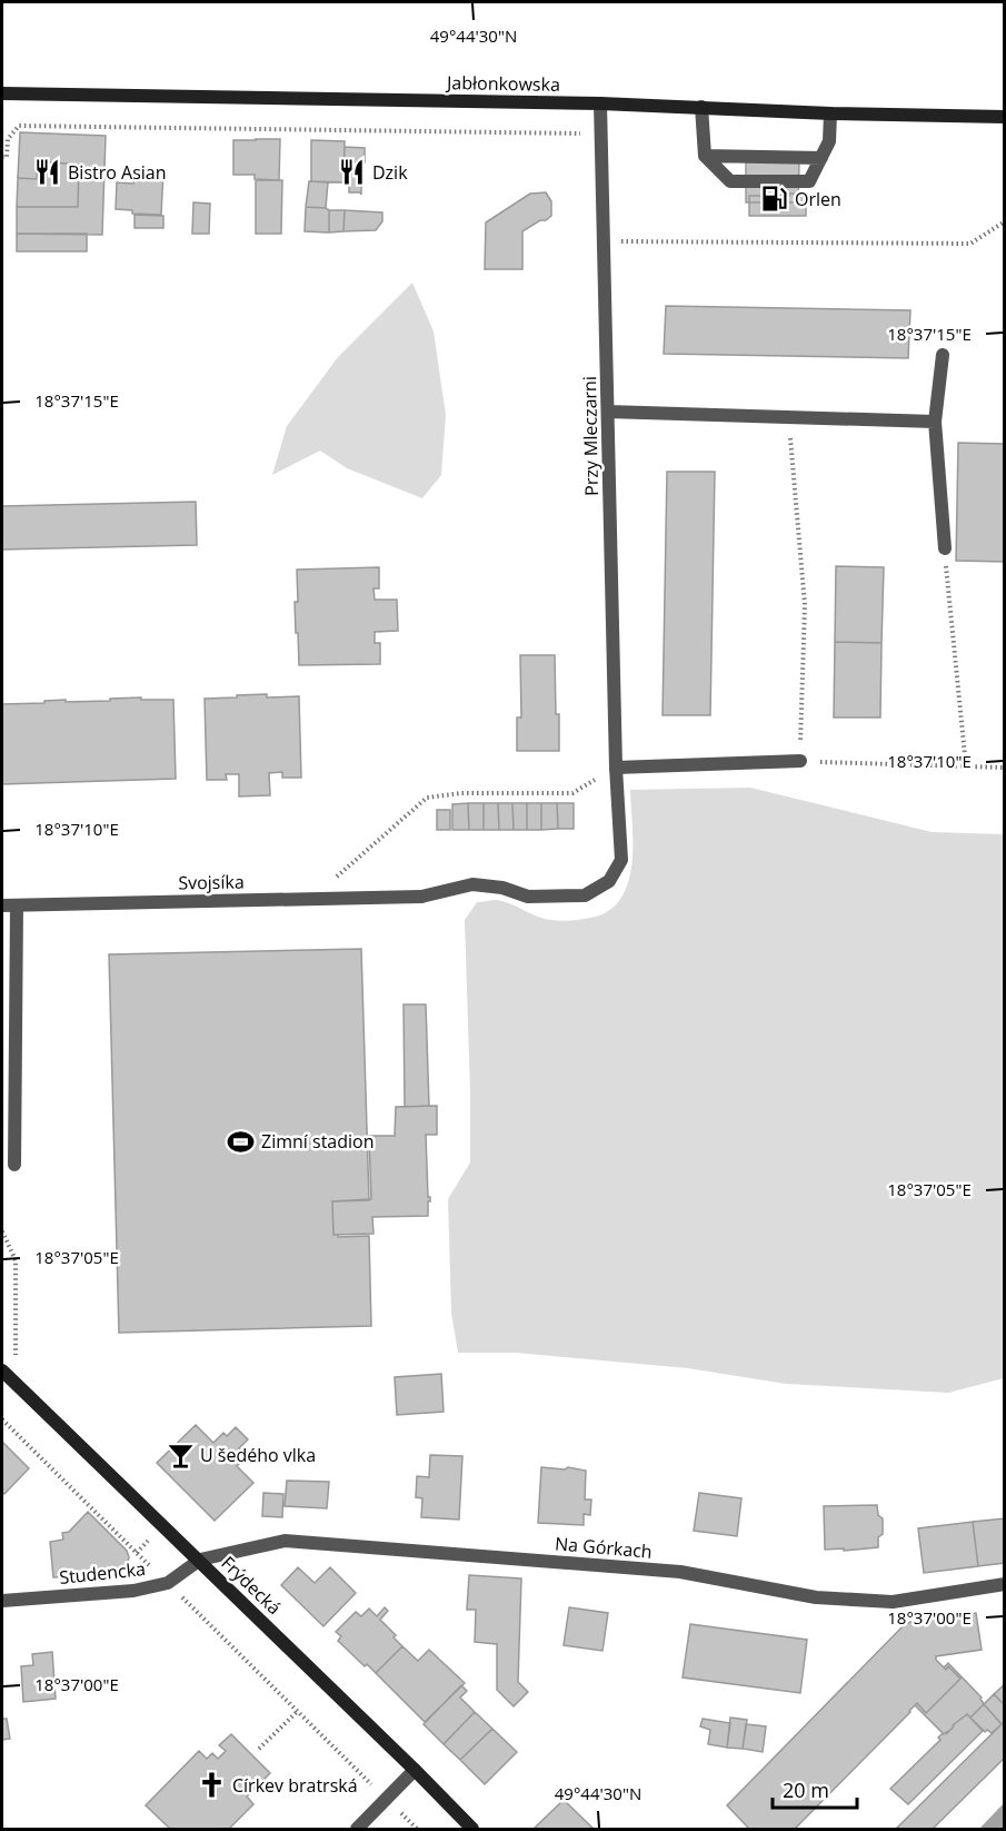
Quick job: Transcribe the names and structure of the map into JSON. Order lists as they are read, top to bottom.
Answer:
{
  "streets": {
    "main road": ["Jabłonkowska", "Frýdecká"],
    "street": [
      "Przy Mleczarni",
      "Svojsíka",
      "Na Górkach",
      "Studencka"
    ]
  },
  "crossings": [
    ["Jabłonkowska", "Przy Mleczarni"],
    ["Przy Mleczarni", "Svojsíka"],
    ["Na Górkach", "Studencka"],
    ["Na Górkach", "Frýdecká"],
    ["Studencka", "Frýdecká"]
  ],
  "places": {
    "restaurant": ["Bistro Asian", "Dzik"],
    "fuel station": ["Orlen"],
    "sports": ["Zimní stadion"],
    "bar": ["U šedého vlka"],
    "church": ["Církev bratrská"]
  },
  "scale_bar": "20 m",
  "coordinates": [
    "49°44'30\"N",
    "18°37'15\"E",
    "18°37'10\"E",
    "18°37'05\"E",
    "18°37'00\"E"
  ]
}
